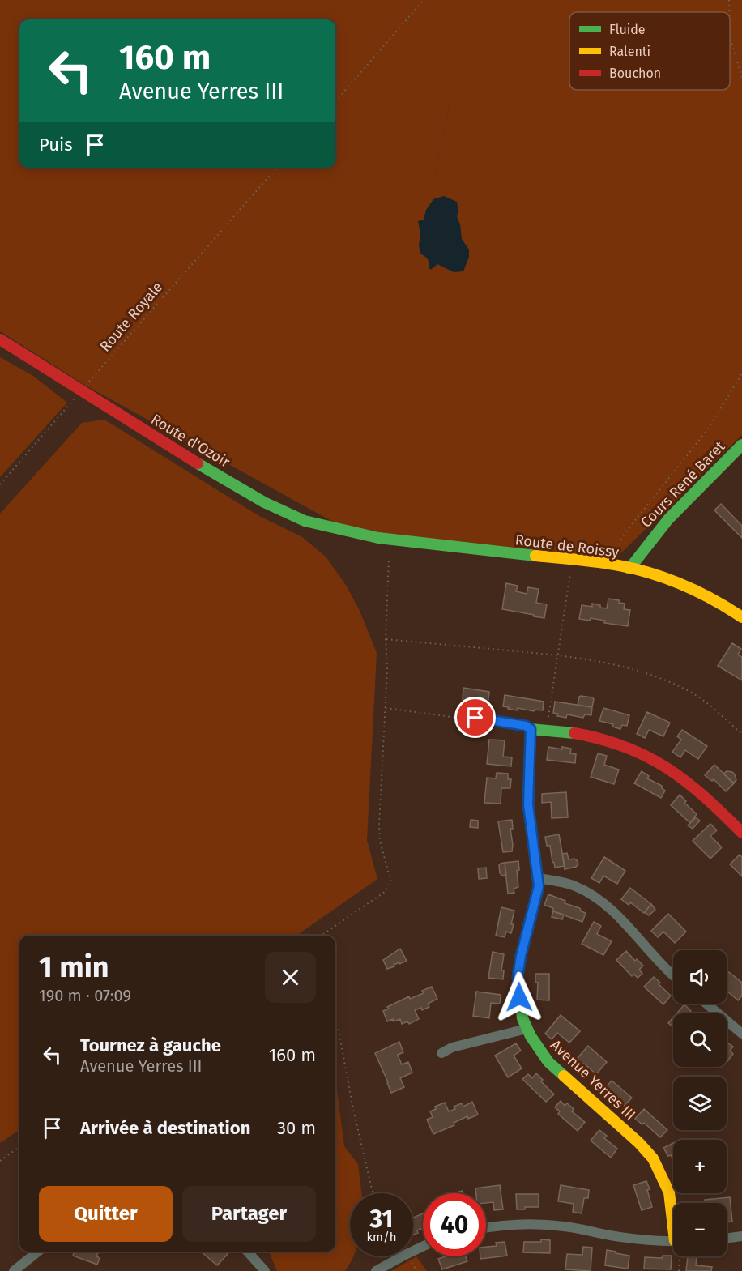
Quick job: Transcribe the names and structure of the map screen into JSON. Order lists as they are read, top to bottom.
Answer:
{
  "streets": {
    "street": [
      "Route d'Ozoir",
      "Cours René Baret",
      "Route de Roissy",
      "Avenue Yerres III"
    ],
    "path": ["Route Royale"]
  },
  "crossings": [
    ["Route Royale", "Route d'Ozoir"],
    ["Route d'Ozoir", "Route de Roissy"],
    ["Cours René Baret", "Route de Roissy"]
  ],
  "legend": ["Fluide", "Ralenti", "Bouchon"],
  "page": {
    "turn": ["160 m", "Avenue Yerres III"],
    "then": "Puis",
    "heading": ["1 min", "190 m · 07:09"],
    "map_buttons": ["+", "−"],
    "list": [
      {
        "name": "Tournez à gauche",
        "note": "Avenue Yerres III",
        "value": "160 m"
      },
      {
        "name": "Arrivée à destination",
        "value": "30 m"
      }
    ],
    "buttons": ["Quitter", "Partager"],
    "speed": "31 km/h",
    "limit": "40"
  }
}
